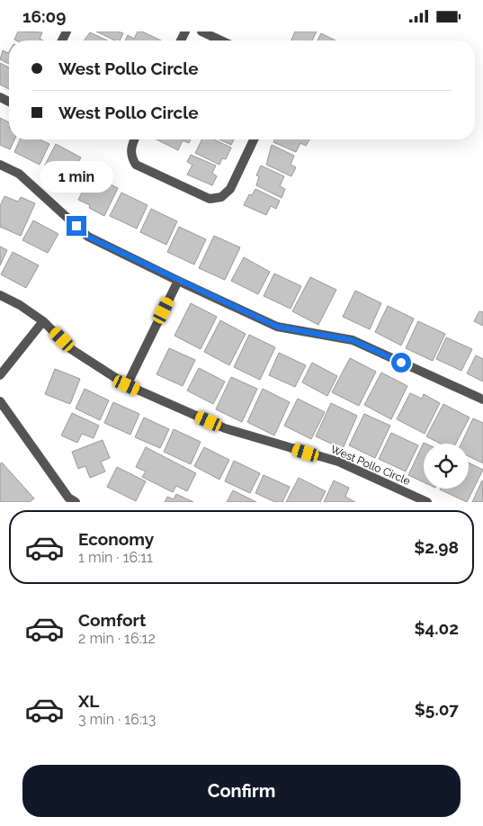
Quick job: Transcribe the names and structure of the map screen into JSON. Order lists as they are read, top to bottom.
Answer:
{
  "streets": {
    "street": ["West Pollo Circle"]
  },
  "page": {
    "status": "16:09",
    "banner": ["West Pollo Circle", "West Pollo Circle"],
    "bubble": "1 min",
    "list": [
      {
        "name": "Economy",
        "note": "1 min · 16:11",
        "value": "$2.98"
      },
      {
        "name": "Comfort",
        "note": "2 min · 16:12",
        "value": "$4.02"
      },
      {
        "name": "XL",
        "note": "3 min · 16:13",
        "value": "$5.07"
      }
    ],
    "buttons": "Confirm"
  }
}
